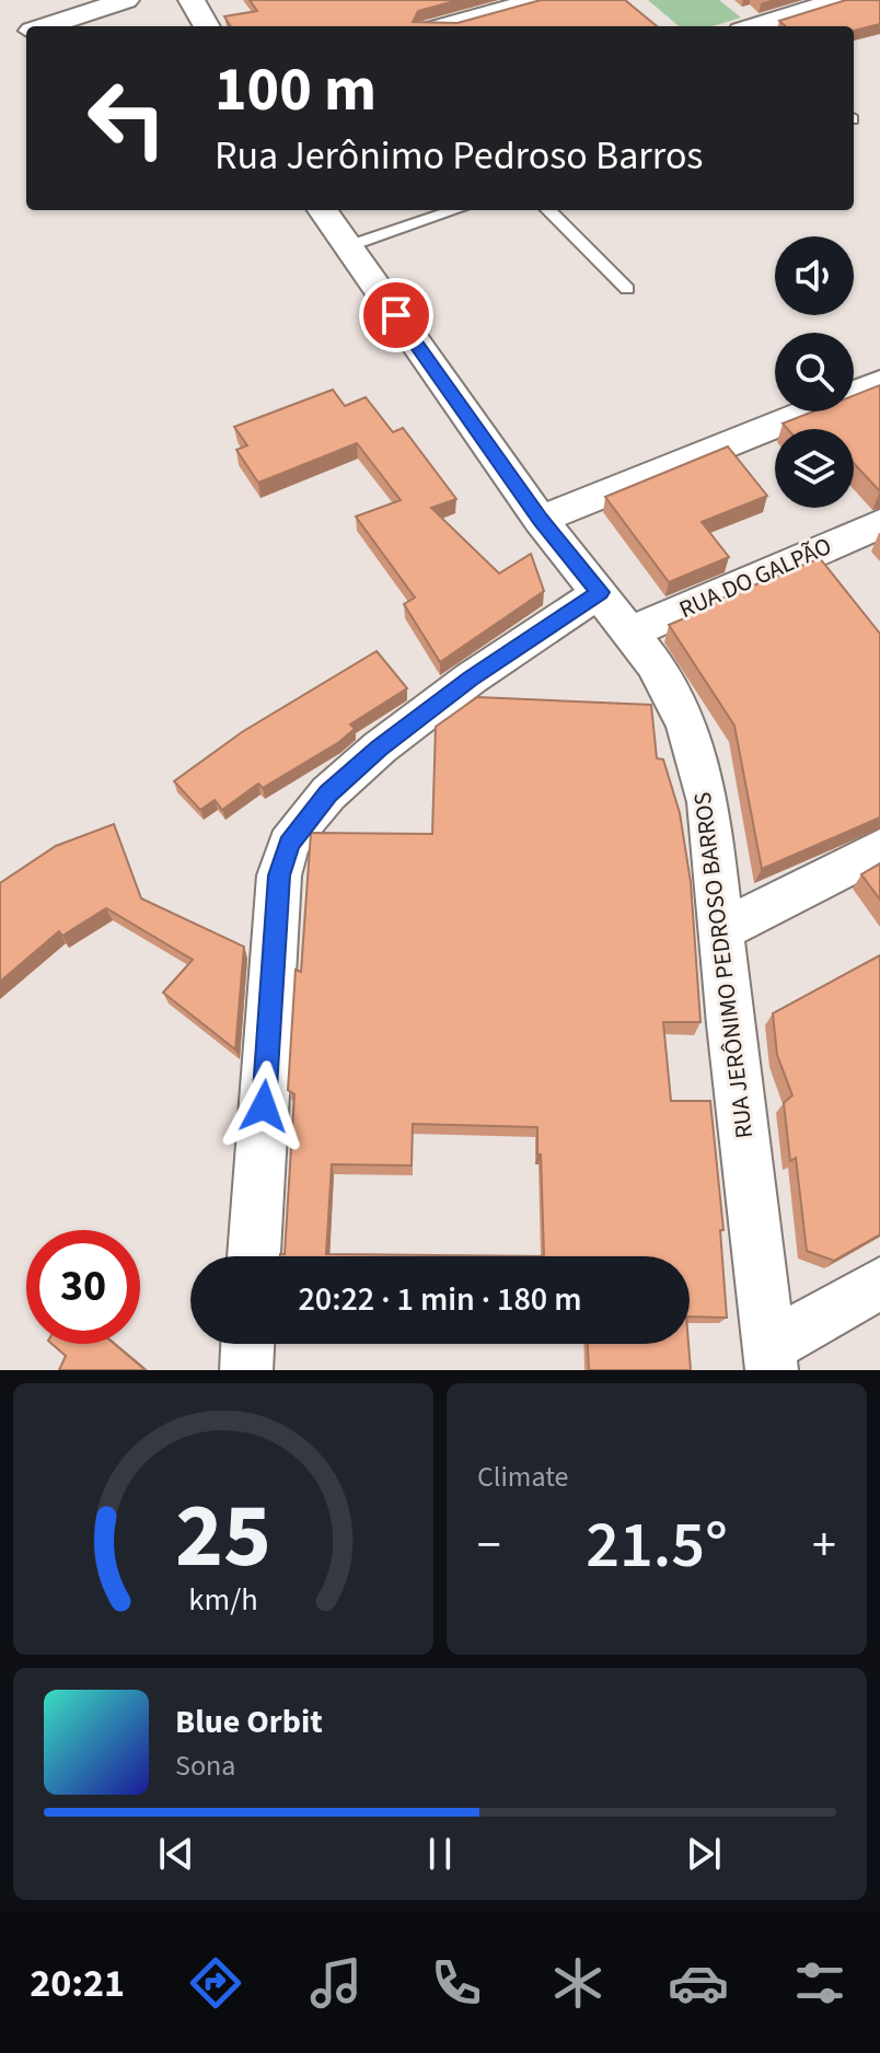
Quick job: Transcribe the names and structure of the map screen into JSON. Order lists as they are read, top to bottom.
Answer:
{
  "streets": {
    "street": ["RUA DO GALPÃO", "RUA JERÔNIMO PEDROSO BARROS"]
  },
  "crossings": [
    ["RUA DO GALPÃO", "RUA JERÔNIMO PEDROSO BARROS"]
  ],
  "page": {
    "turn": ["100 m", "Rua Jerônimo Pedroso Barros"],
    "limit": "30",
    "trip": "20:22 · 1 min · 180 m",
    "tile": "Climate",
    "heat": ["−", "21.5°", "+"],
    "song": ["Blue Orbit", "Sona"],
    "tabs": "20:21",
    "gauge": ["25", "km/h"]
  }
}
